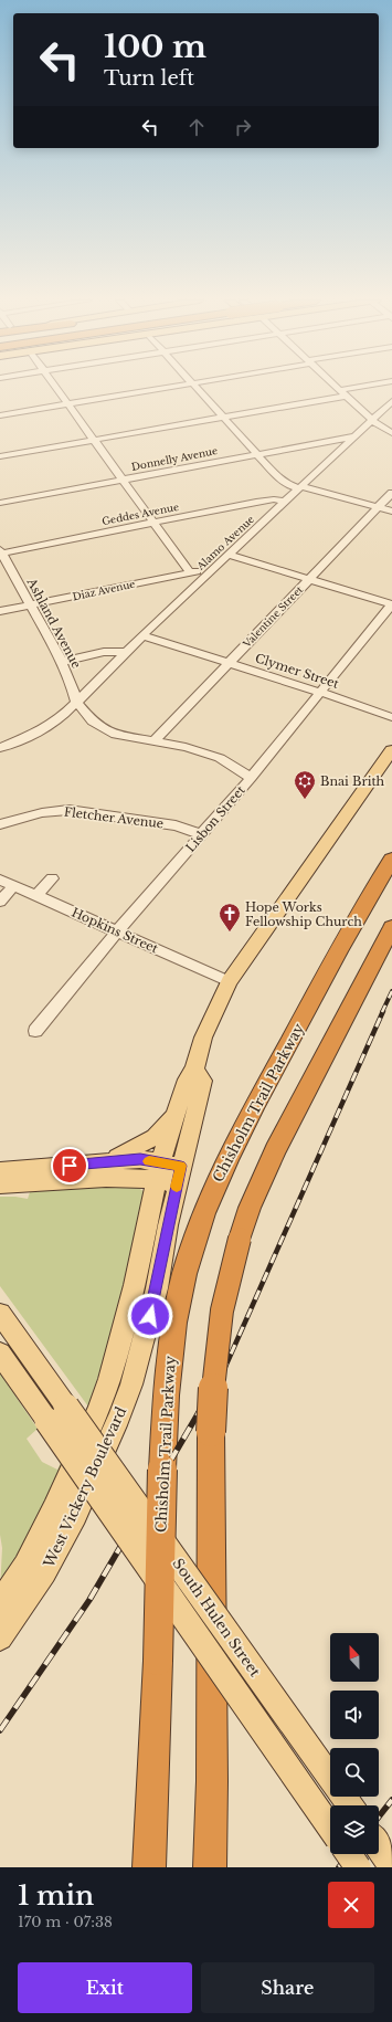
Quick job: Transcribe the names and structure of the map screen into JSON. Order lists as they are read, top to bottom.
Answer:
{
  "streets": {
    "highway": ["Chisholm Trail Parkway"],
    "main road": ["West Vickery Boulevard", "South Hulen Street"],
    "street": [
      "Donnelly Avenue",
      "Geddes Avenue",
      "Alamo Avenue",
      "Diaz Avenue",
      "Valentine Street",
      "Ashland Avenue",
      "Clymer Street",
      "Fletcher Avenue",
      "Lisbon Street",
      "Hopkins Street"
    ]
  },
  "crossings": [
    ["Donnelly Avenue", "Alamo Avenue"],
    ["Geddes Avenue", "Alamo Avenue"],
    ["Geddes Avenue", "Ashland Avenue"],
    ["Alamo Avenue", "Diaz Avenue"],
    ["Alamo Avenue", "Ashland Avenue"],
    ["Alamo Avenue", "Clymer Street"],
    ["Diaz Avenue", "Ashland Avenue"],
    ["Valentine Street", "Ashland Avenue"],
    ["Valentine Street", "Clymer Street"],
    ["Ashland Avenue", "Lisbon Street"],
    ["Clymer Street", "Lisbon Street"],
    ["Fletcher Avenue", "Lisbon Street"],
    ["Lisbon Street", "Hopkins Street"],
    ["Hopkins Street", "West Vickery Boulevard"]
  ],
  "places": {
    "synagogue": ["Bnai Brith"],
    "church": ["Hope Works Fellowship Church"]
  },
  "north": "top",
  "page": {
    "turn": ["100 m", "Turn left"],
    "heading": ["1 min", "170 m · 07:38"],
    "buttons": ["Exit", "Share"]
  }
}
